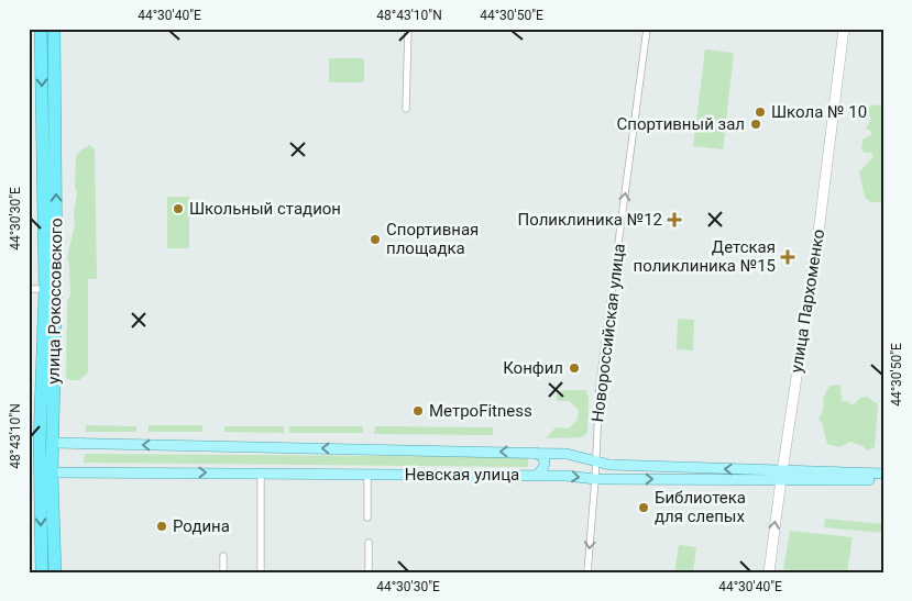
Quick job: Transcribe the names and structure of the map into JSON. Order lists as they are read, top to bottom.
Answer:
{
  "streets": {
    "highway": ["улица Рокоссовского"],
    "main road": ["Невская улица"],
    "street": ["улица Пархоменко", "Новороссийская улица"]
  },
  "crossings": [
    ["улица Рокоссовского", "Невская улица"],
    ["улица Пархоменко", "Невская улица"],
    ["Новороссийская улица", "Невская улица"]
  ],
  "places": {
    "other": [
      "Школа № 10",
      "Спортивный зал",
      "Школьный стадион",
      "Спортивная площадка",
      "Конфил",
      "МетроFitness",
      "Библиотека для слепых",
      "Родина"
    ],
    "health": ["Поликлиника №12", "Детская поликлиника №15"]
  },
  "coordinates": [
    "44°30'40\"E",
    "48°43'10\"N",
    "44°30'50\"E",
    "44°30'30\"E"
  ]
}
